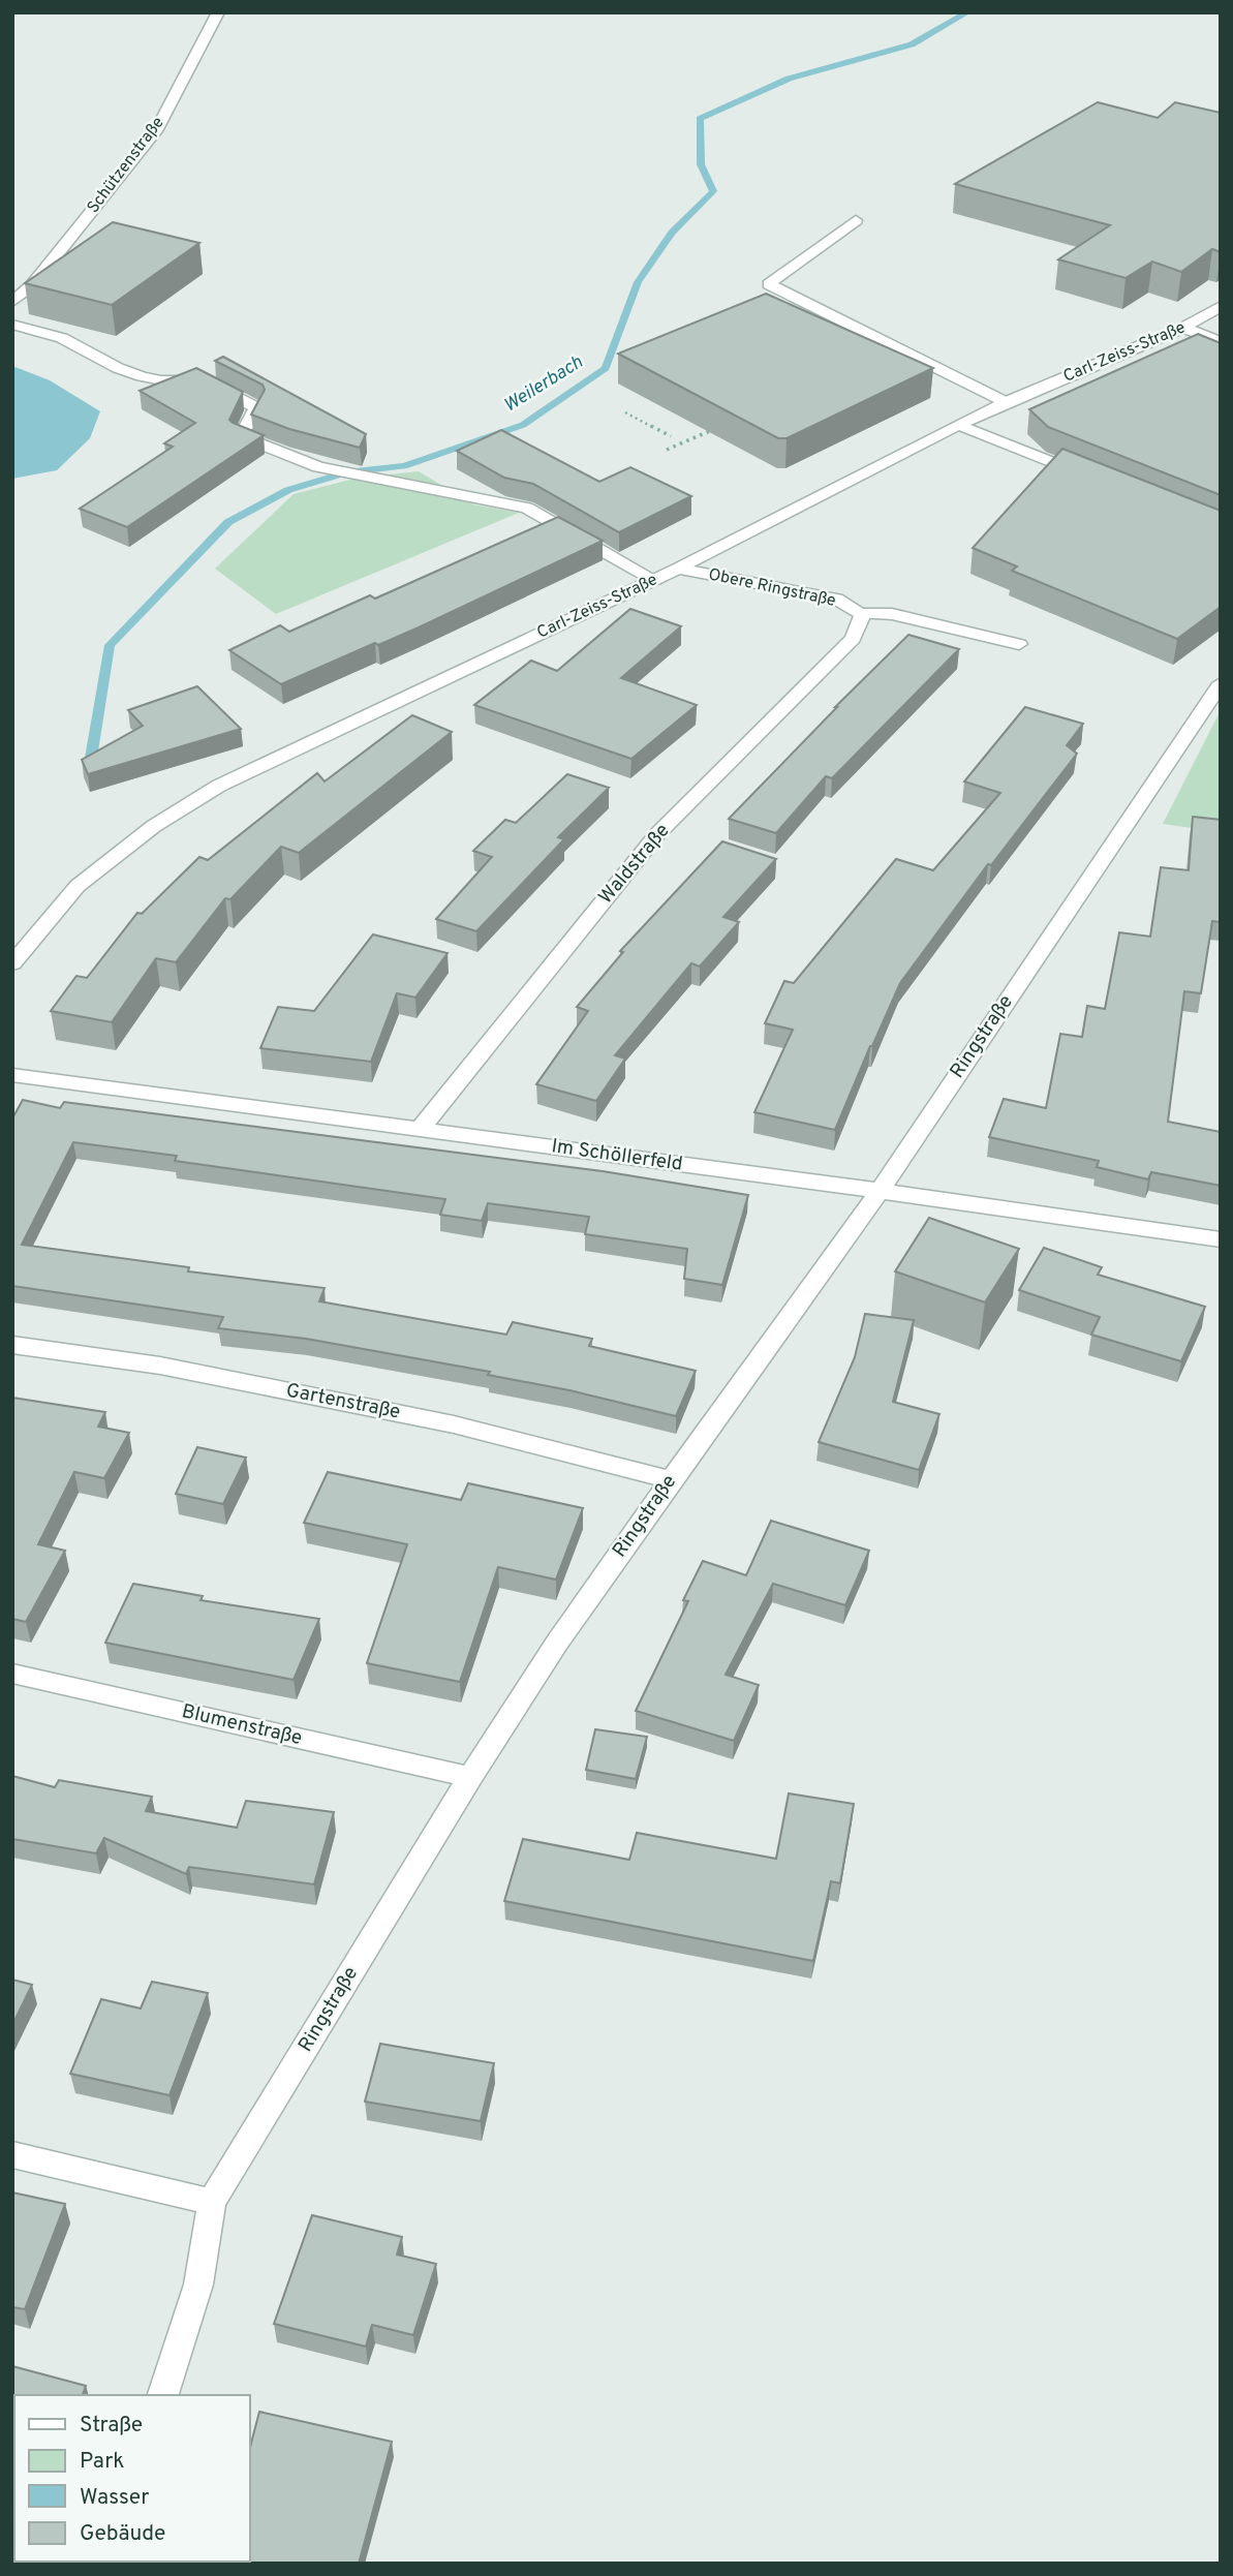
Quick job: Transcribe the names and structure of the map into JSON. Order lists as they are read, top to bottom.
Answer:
{
  "streets": {
    "street": [
      "Schützenstraße",
      "Carl-Zeiss-Straße",
      "Obere Ringstraße",
      "Waldstraße",
      "Ringstraße",
      "Im Schöllerfeld",
      "Gartenstraße",
      "Blumenstraße"
    ]
  },
  "crossings": [
    ["Carl-Zeiss-Straße", "Obere Ringstraße"],
    ["Obere Ringstraße", "Waldstraße"],
    ["Waldstraße", "Im Schöllerfeld"],
    ["Ringstraße", "Im Schöllerfeld"],
    ["Ringstraße", "Gartenstraße"],
    ["Ringstraße", "Blumenstraße"]
  ],
  "water": ["Weilerbach"],
  "legend": [
    "Straße",
    "Park",
    "Wasser",
    "Gebäude"
  ]
}
